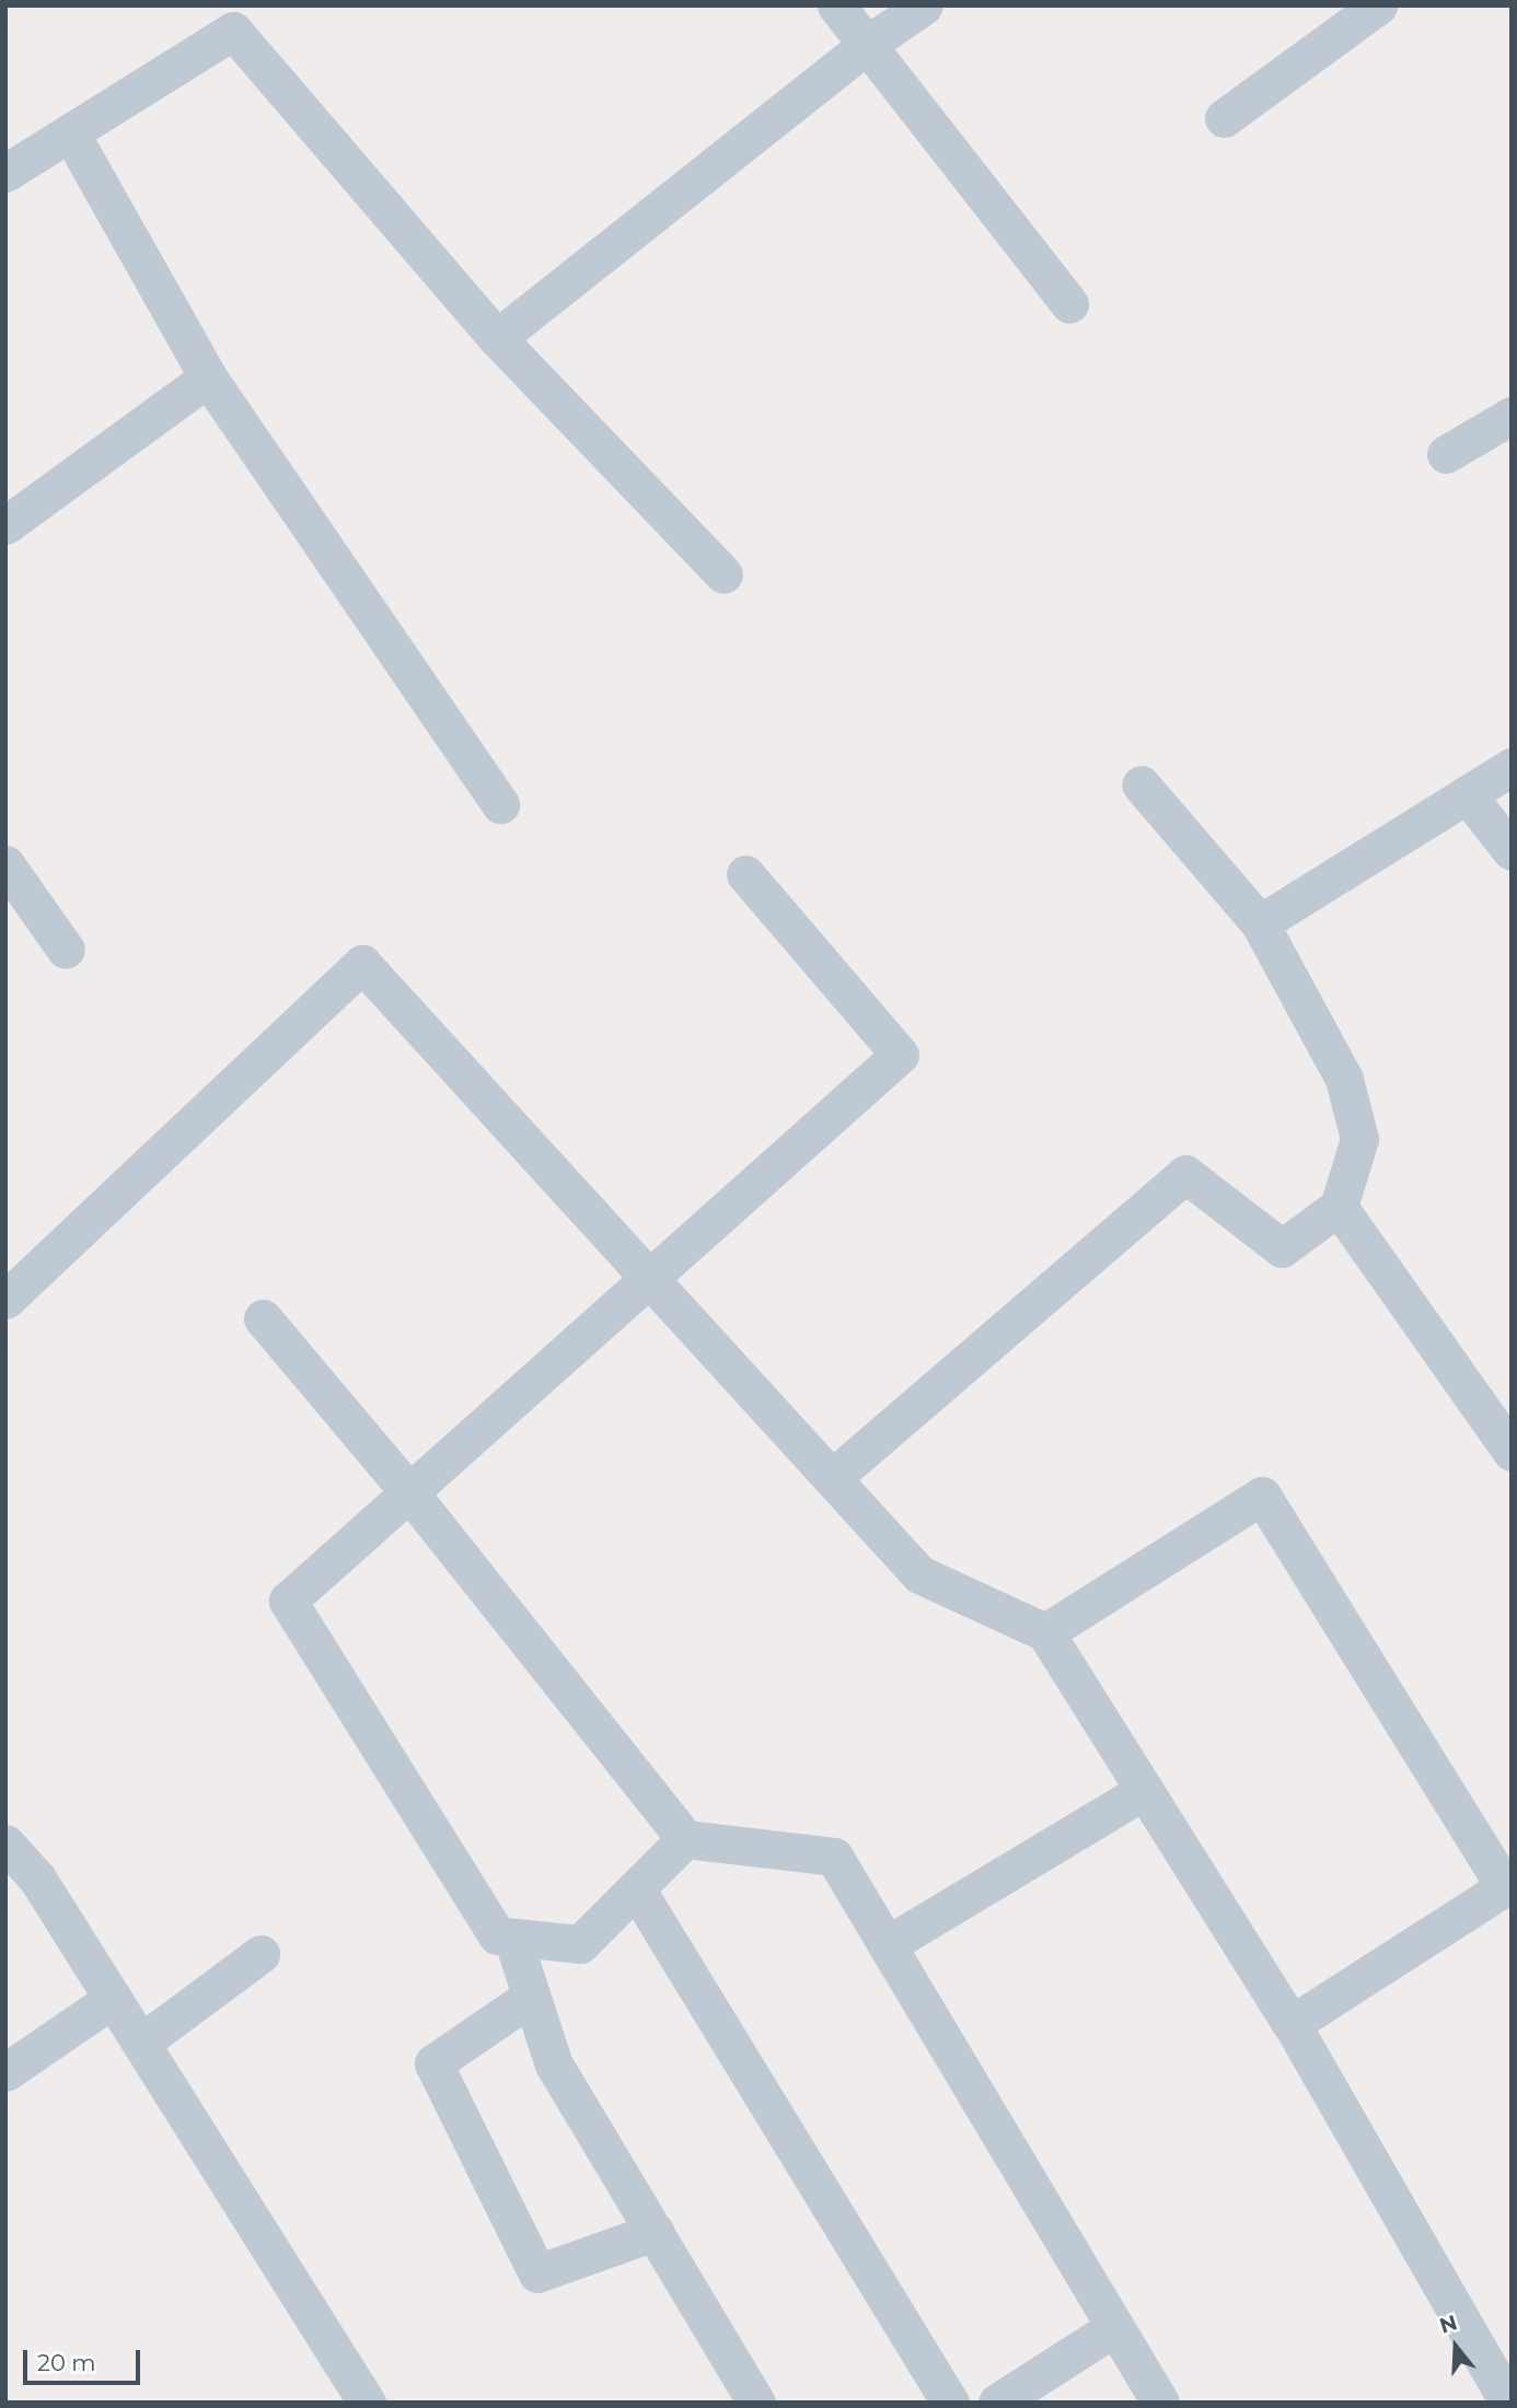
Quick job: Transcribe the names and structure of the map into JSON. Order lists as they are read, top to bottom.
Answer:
{
  "scale_bar": "20 m",
  "north": "top"
}
